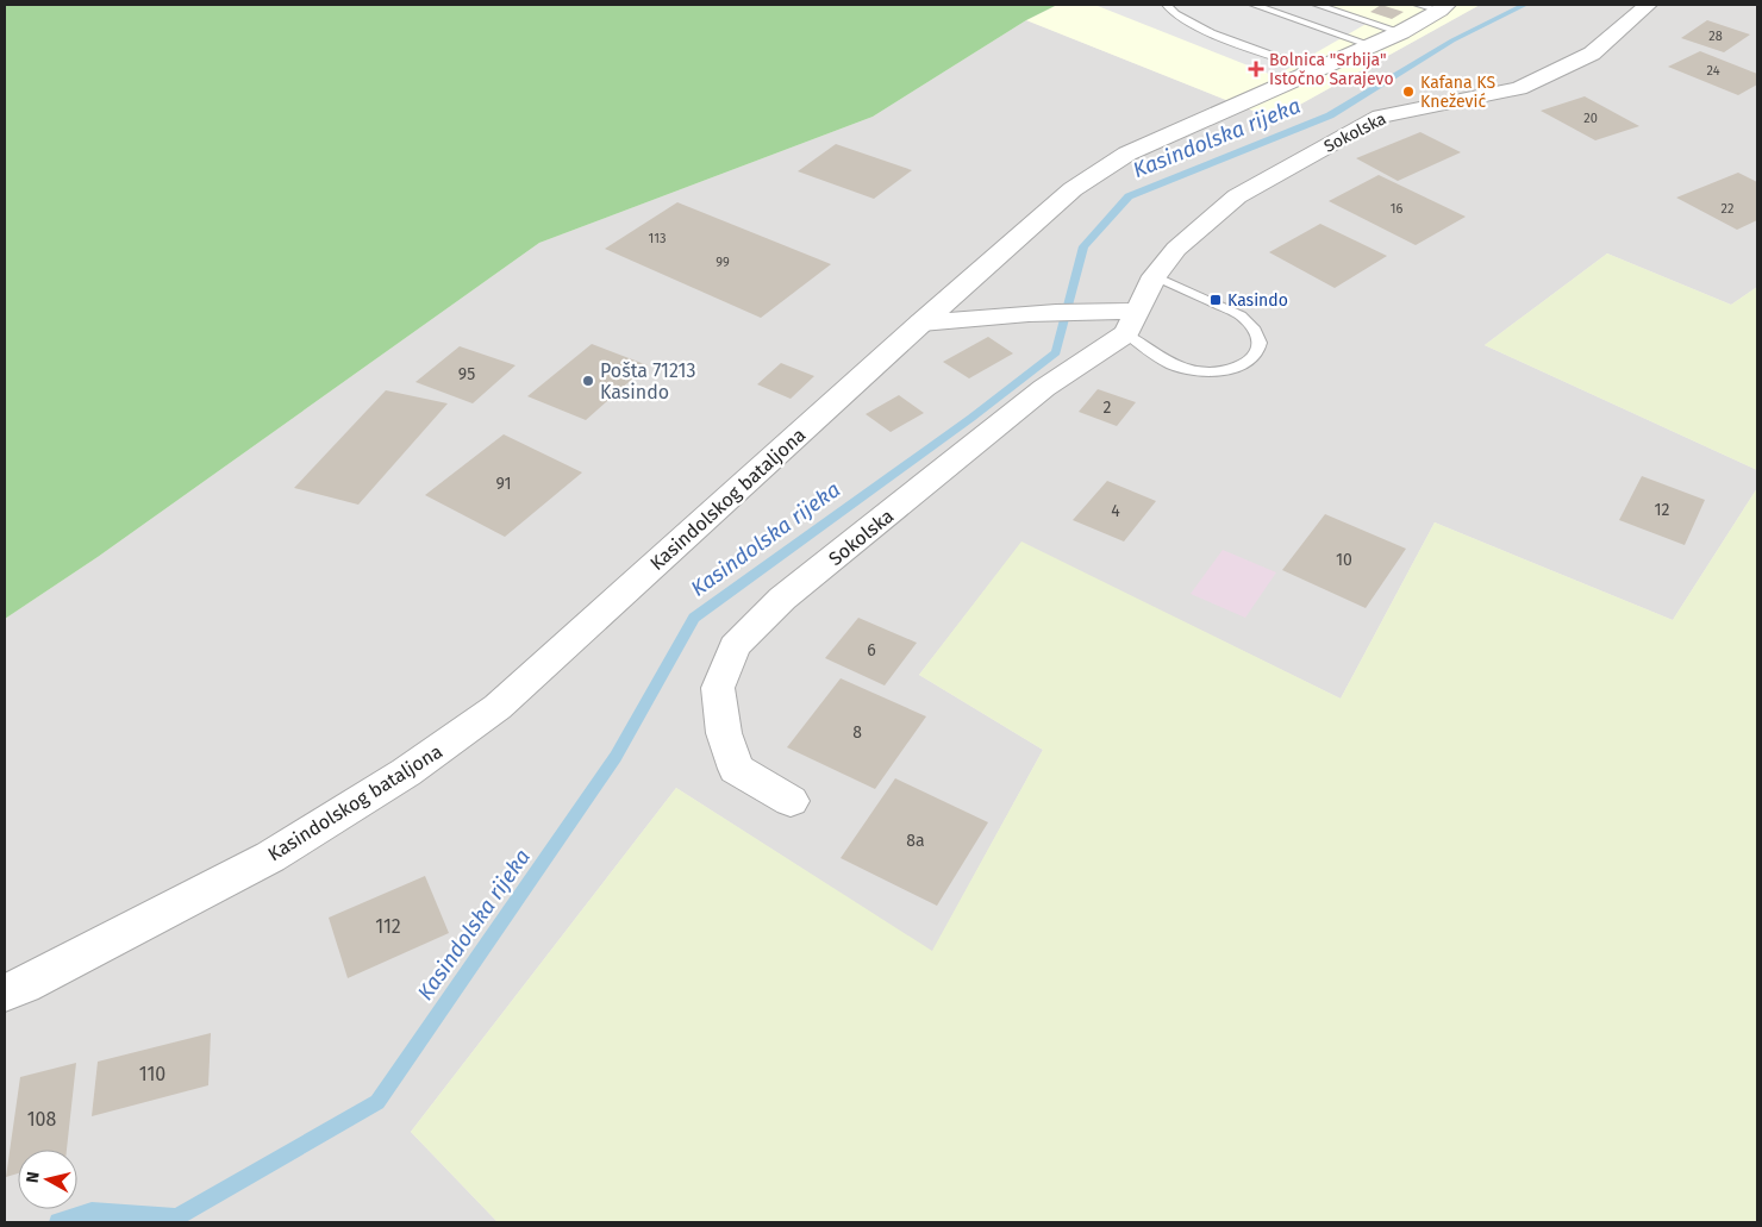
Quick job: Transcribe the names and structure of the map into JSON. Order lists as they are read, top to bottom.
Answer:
{
  "streets": {
    "street": ["Sokolska", "Kasindolskog bataljona"]
  },
  "water": ["Kasindolska rijeka"],
  "places": {
    "health": ["Bolnica \"Srbija\" Istočno Sarajevo"],
    "other": ["Kafana KS Knežević", "Pošta 71213 Kasindo"],
    "transit": ["Kasindo"]
  },
  "house_numbers": [
    "28",
    "24",
    "20",
    "16",
    "22",
    "113",
    "99",
    "95",
    "2",
    "91",
    "12",
    "4",
    "10",
    "6",
    "8",
    "8a",
    "112",
    "110",
    "108"
  ],
  "north": "left"
}
